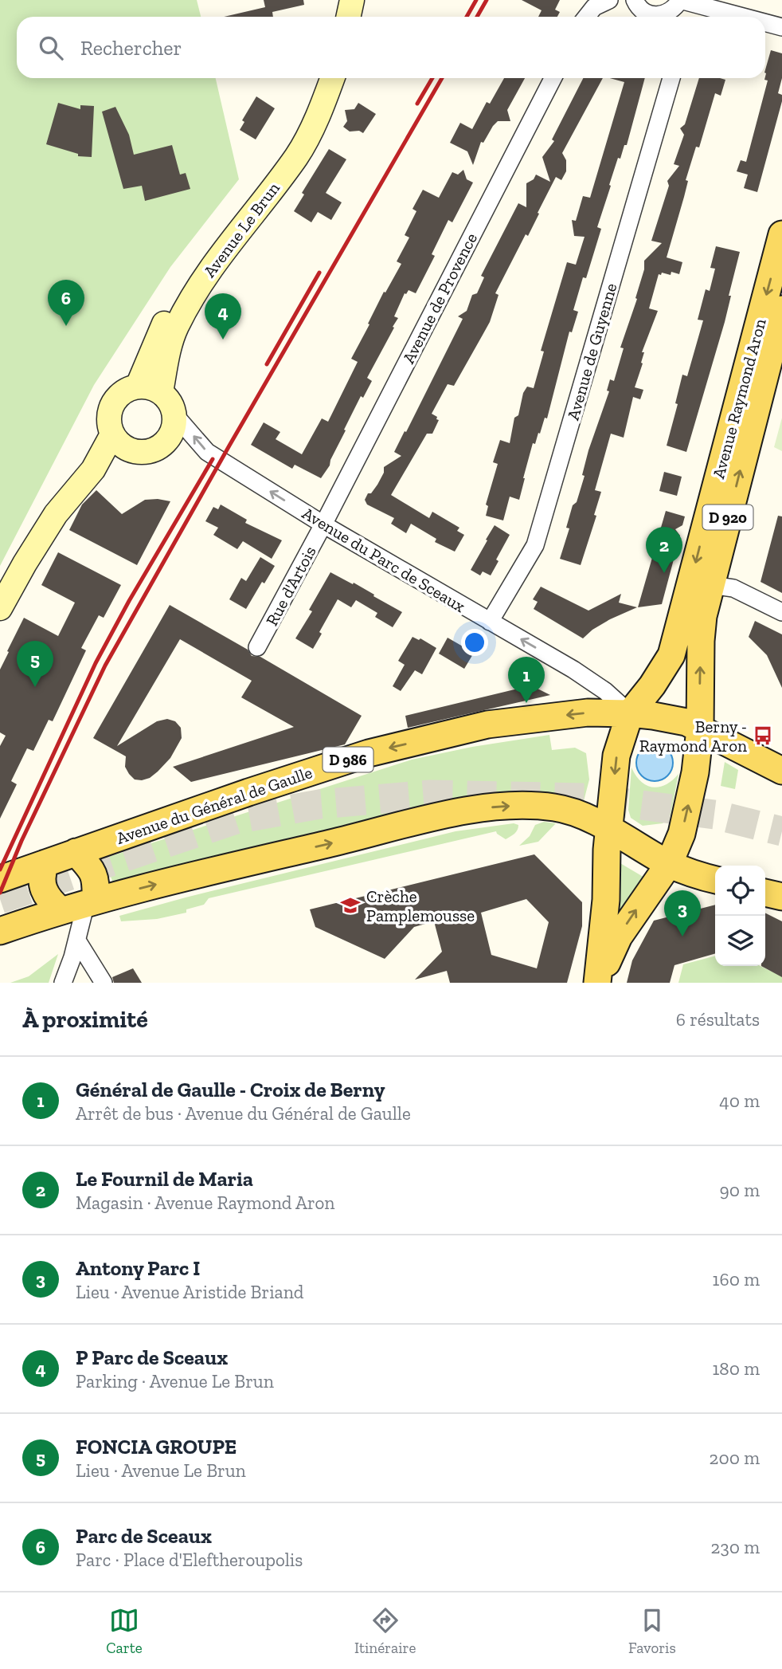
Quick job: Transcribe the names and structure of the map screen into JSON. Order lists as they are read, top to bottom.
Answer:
{
  "streets": {
    "main road": [
      "Avenue Le Brun",
      "Avenue Raymond Aron",
      "D 920",
      "D 986",
      "Avenue du Général de Gaulle"
    ],
    "street": [
      "Avenue de Provence",
      "Avenue de Guyenne",
      "Avenue du Parc de Sceaux",
      "Rue d'Artois"
    ]
  },
  "crossings": [
    ["Avenue Le Brun", "Avenue du Parc de Sceaux"],
    ["Avenue de Provence", "Avenue du Parc de Sceaux"],
    ["Avenue de Provence", "Rue d'Artois"],
    ["Avenue de Guyenne", "Avenue du Parc de Sceaux"],
    ["Avenue Raymond Aron", "D 920"],
    ["Avenue Raymond Aron", "Avenue du Parc de Sceaux"],
    ["Avenue Raymond Aron", "D 986"],
    ["Avenue Raymond Aron", "Avenue du Général de Gaulle"],
    ["D 920", "Avenue du Parc de Sceaux"],
    ["D 920", "D 986"],
    ["D 920", "Avenue du Général de Gaulle"],
    ["Avenue du Parc de Sceaux", "Rue d'Artois"],
    ["Avenue du Parc de Sceaux", "D 986"],
    ["Avenue du Parc de Sceaux", "Avenue du Général de Gaulle"],
    ["D 986", "Avenue du Général de Gaulle"]
  ],
  "one_way": ["Avenue du Parc de Sceaux"],
  "places": {
    "bus stop": ["Berny - Raymond Aron"],
    "school or university": ["Crèche Pamplemousse"]
  },
  "page": {
    "search": "Rechercher",
    "pins": [
      "6",
      "4",
      "2",
      "5",
      "1",
      "3"
    ],
    "heading": ["À proximité", "6 résultats"],
    "list": [
      {
        "mark": "1",
        "name": "Général de Gaulle - Croix de Berny",
        "note": "Arrêt de bus · Avenue du Général de Gaulle",
        "value": "40 m"
      },
      {
        "mark": "2",
        "name": "Le Fournil de Maria",
        "note": "Magasin · Avenue Raymond Aron",
        "value": "90 m"
      },
      {
        "mark": "3",
        "name": "Antony Parc I",
        "note": "Lieu · Avenue Aristide Briand",
        "value": "160 m"
      },
      {
        "mark": "4",
        "name": "P Parc de Sceaux",
        "note": "Parking · Avenue Le Brun",
        "value": "180 m"
      },
      {
        "mark": "5",
        "name": "FONCIA GROUPE",
        "note": "Lieu · Avenue Le Brun",
        "value": "200 m"
      },
      {
        "mark": "6",
        "name": "Parc de Sceaux",
        "note": "Parc · Place d'Eleftheroupolis",
        "value": "230 m"
      }
    ],
    "nav": ["Carte", "Itinéraire", "Favoris"]
  }
}
